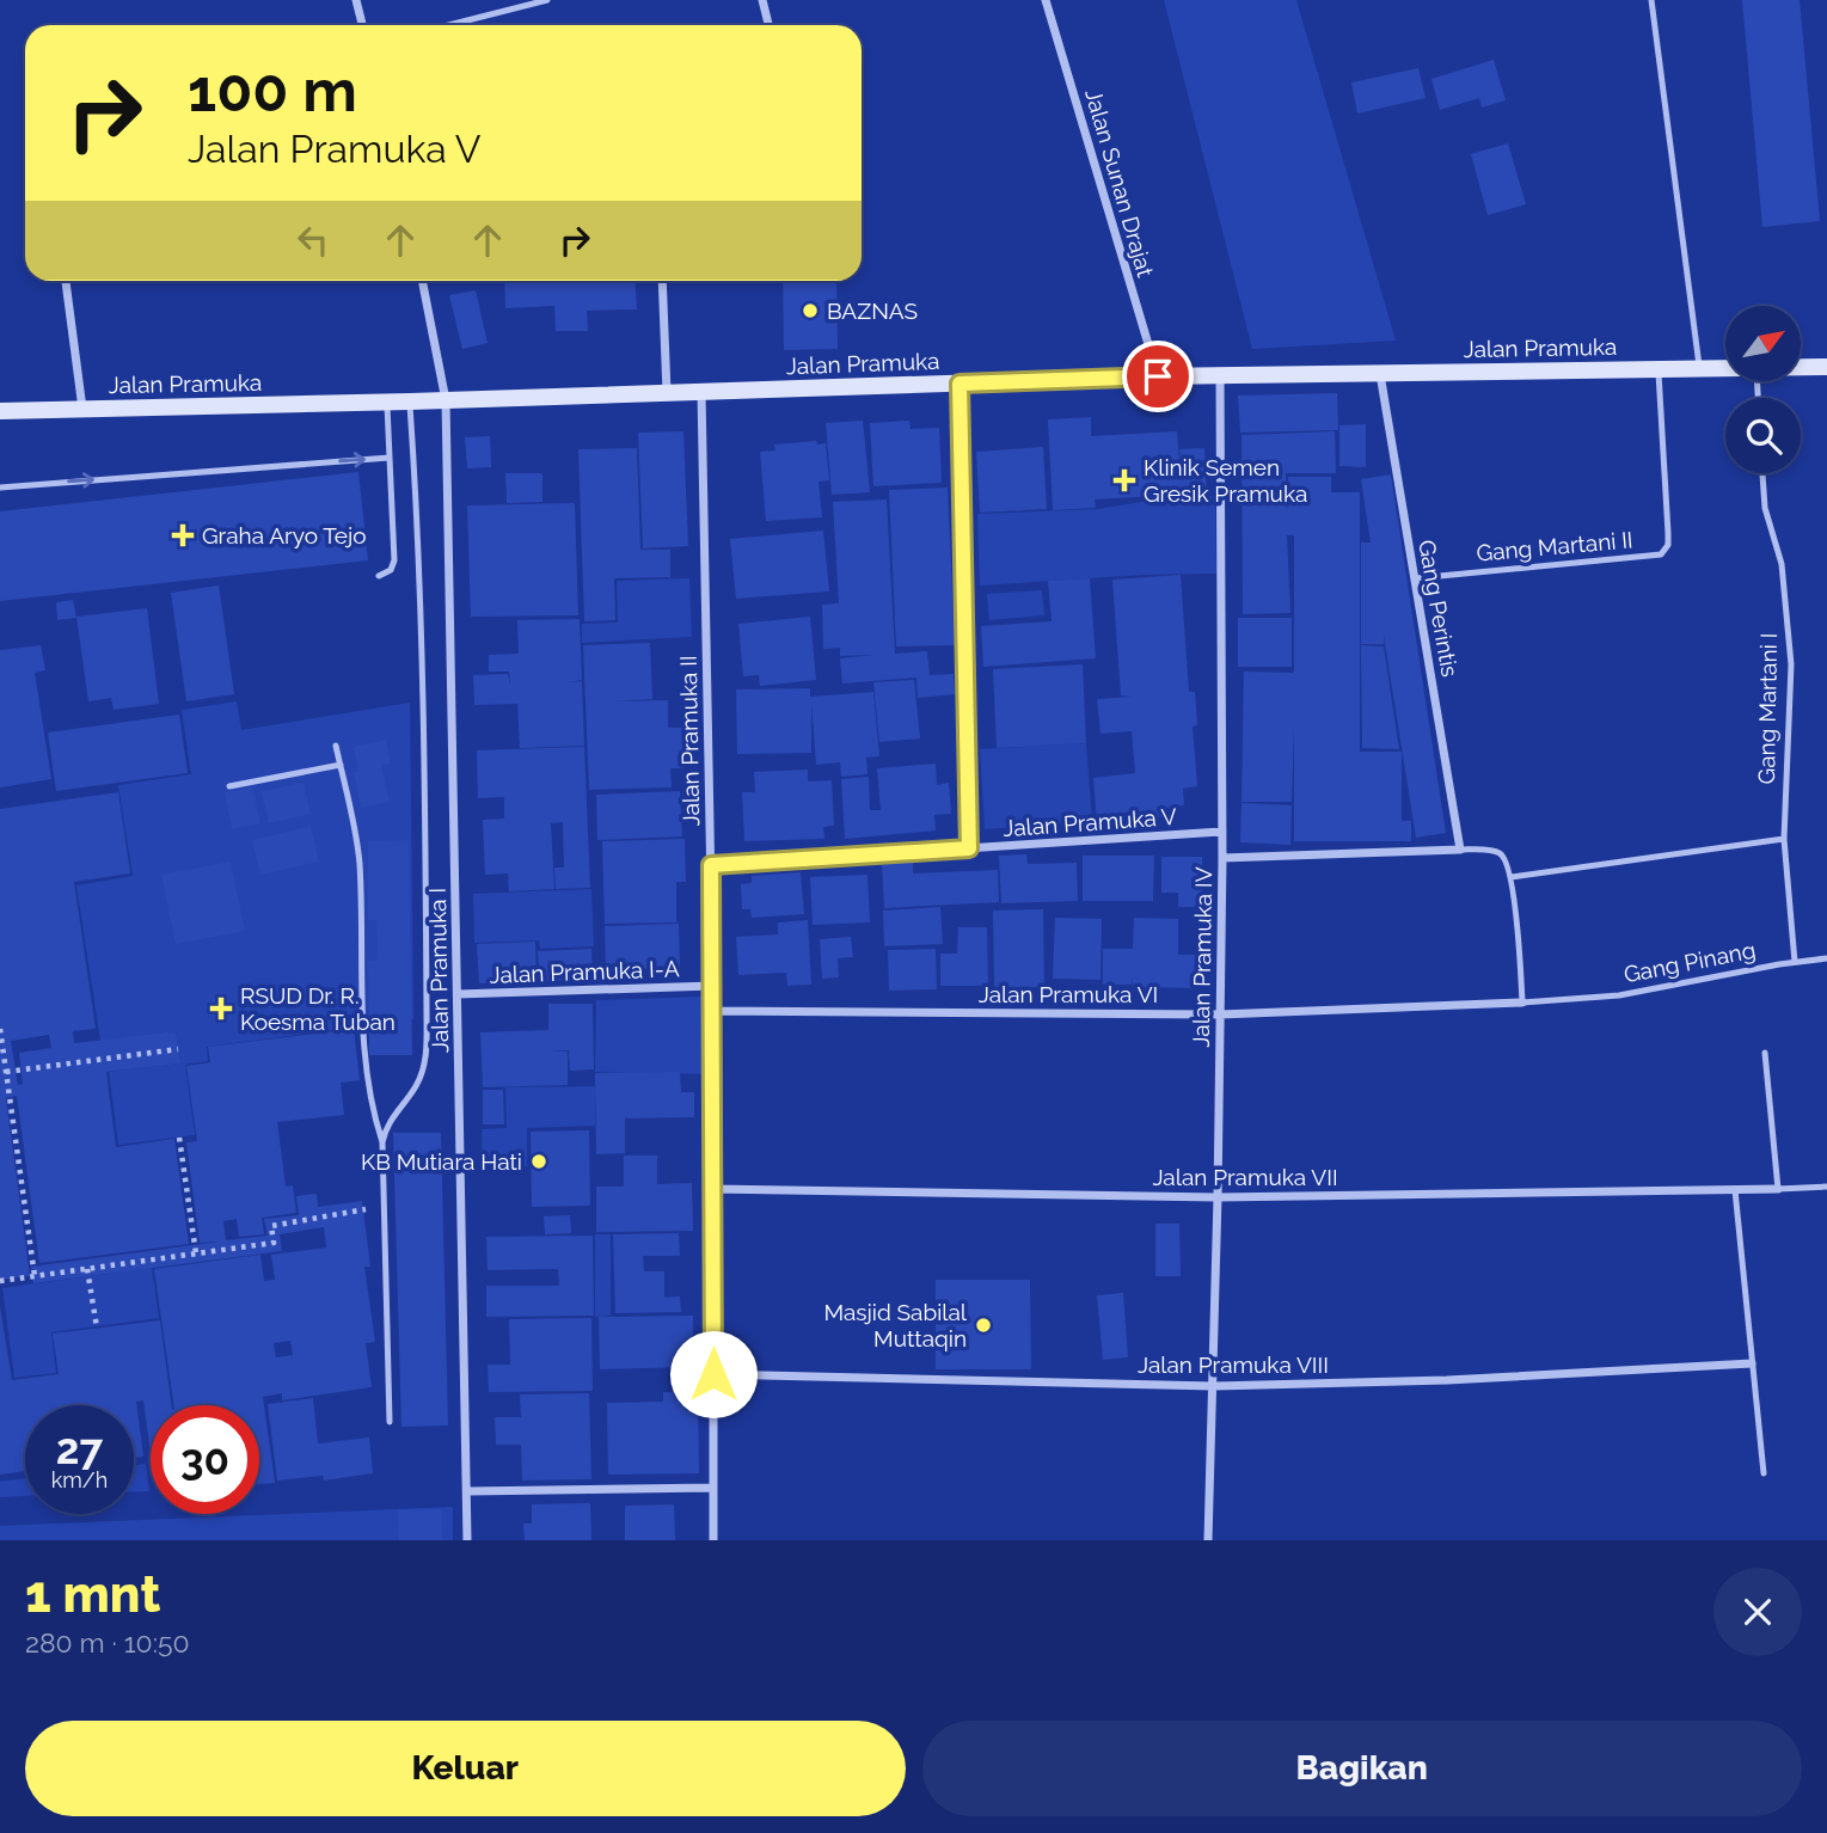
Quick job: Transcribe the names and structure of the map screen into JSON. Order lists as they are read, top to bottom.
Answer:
{
  "streets": {
    "main road": ["Jalan Pramuka"],
    "street": [
      "Jalan Sunan Drajat",
      "Gang Perintis",
      "Jalan Pramuka II",
      "Jalan Pramuka V",
      "Jalan Pramuka IV",
      "Jalan Pramuka I",
      "Jalan Pramuka I-A",
      "Jalan Pramuka VI",
      "Jalan Pramuka VII",
      "Jalan Pramuka VIII"
    ],
    "lane": ["Gang Martani II", "Gang Martani I", "Gang Pinang"]
  },
  "crossings": [
    ["Jalan Sunan Drajat", "Jalan Pramuka"],
    ["Jalan Pramuka", "Gang Martani II"],
    ["Jalan Pramuka", "Gang Perintis"],
    ["Jalan Pramuka", "Jalan Pramuka II"],
    ["Jalan Pramuka", "Jalan Pramuka IV"],
    ["Jalan Pramuka", "Jalan Pramuka I"],
    ["Gang Martani II", "Gang Perintis"],
    ["Gang Martani I", "Gang Pinang"],
    ["Jalan Pramuka II", "Jalan Pramuka V"],
    ["Jalan Pramuka II", "Jalan Pramuka I-A"],
    ["Jalan Pramuka II", "Jalan Pramuka VI"],
    ["Jalan Pramuka II", "Jalan Pramuka VII"],
    ["Jalan Pramuka II", "Jalan Pramuka VIII"],
    ["Jalan Pramuka V", "Jalan Pramuka IV"],
    ["Jalan Pramuka IV", "Jalan Pramuka VI"],
    ["Jalan Pramuka IV", "Jalan Pramuka VII"],
    ["Jalan Pramuka IV", "Jalan Pramuka VIII"],
    ["Gang Pinang", "Jalan Pramuka VI"],
    ["Jalan Pramuka I", "Jalan Pramuka I-A"]
  ],
  "places": {
    "other": ["BAZNAS", "KB Mutiara Hati", "Masjid Sabilal Muttaqin"],
    "health": ["Klinik Semen Gresik Pramuka", "Graha Aryo Tejo", "RSUD Dr. R. Koesma Tuban"]
  },
  "north": "top right",
  "page": {
    "turn": ["100 m", "Jalan Pramuka V"],
    "speed": "27 km/h",
    "limit": "30",
    "heading": ["1 mnt", "280 m · 10:50"],
    "buttons": ["Keluar", "Bagikan"]
  }
}
